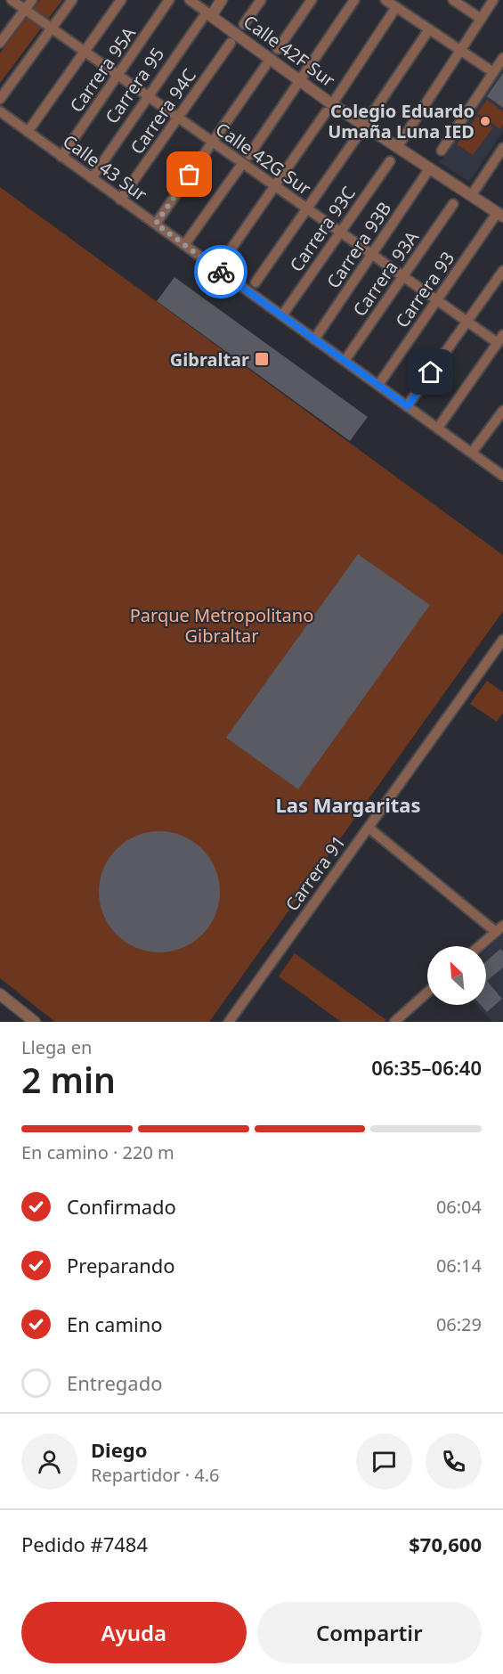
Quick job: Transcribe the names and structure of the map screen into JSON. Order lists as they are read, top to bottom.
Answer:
{
  "streets": {
    "street": [
      "Calle 42F Sur",
      "Carrera 95A",
      "Carrera 95",
      "Carrera 94C",
      "Calle 42G Sur",
      "Calle 43 Sur",
      "Carrera 93C",
      "Carrera 93B",
      "Carrera 93A",
      "Carrera 93",
      "Carrera 91"
    ]
  },
  "crossings": [
    ["Calle 42F Sur", "Carrera 95"],
    ["Calle 42F Sur", "Carrera 93B"],
    ["Calle 42F Sur", "Carrera 93"],
    ["Carrera 95A", "Calle 42G Sur"],
    ["Carrera 95A", "Calle 43 Sur"],
    ["Carrera 95", "Calle 42G Sur"],
    ["Carrera 95", "Calle 43 Sur"],
    ["Carrera 94C", "Calle 42G Sur"],
    ["Carrera 94C", "Calle 43 Sur"],
    ["Calle 42G Sur", "Carrera 93C"],
    ["Calle 42G Sur", "Carrera 93B"],
    ["Calle 42G Sur", "Carrera 93A"],
    ["Calle 42G Sur", "Carrera 93"],
    ["Calle 43 Sur", "Carrera 93C"],
    ["Calle 43 Sur", "Carrera 93B"],
    ["Calle 43 Sur", "Carrera 93A"],
    ["Calle 43 Sur", "Carrera 93"]
  ],
  "districts": ["Las Margaritas"],
  "parks": ["Parque Metropolitano Gibraltar"],
  "places": {
    "other": ["Colegio Eduardo Umaña Luna IED"],
    "transit": ["Gibraltar"]
  },
  "north": "top left",
  "page": {
    "heading": ["2 min", "Llega en", "06:35–06:40"],
    "panel": [
      "Diego",
      "Repartidor · 4.6",
      "Pedido #7484",
      "$70,600"
    ],
    "bar": "En camino · 220 m",
    "list": [
      ["Confirmado", "06:04"],
      ["Preparando", "06:14"],
      ["En camino", "06:29"],
      "Entregado"
    ],
    "buttons": ["Ayuda", "Compartir"]
  }
}
